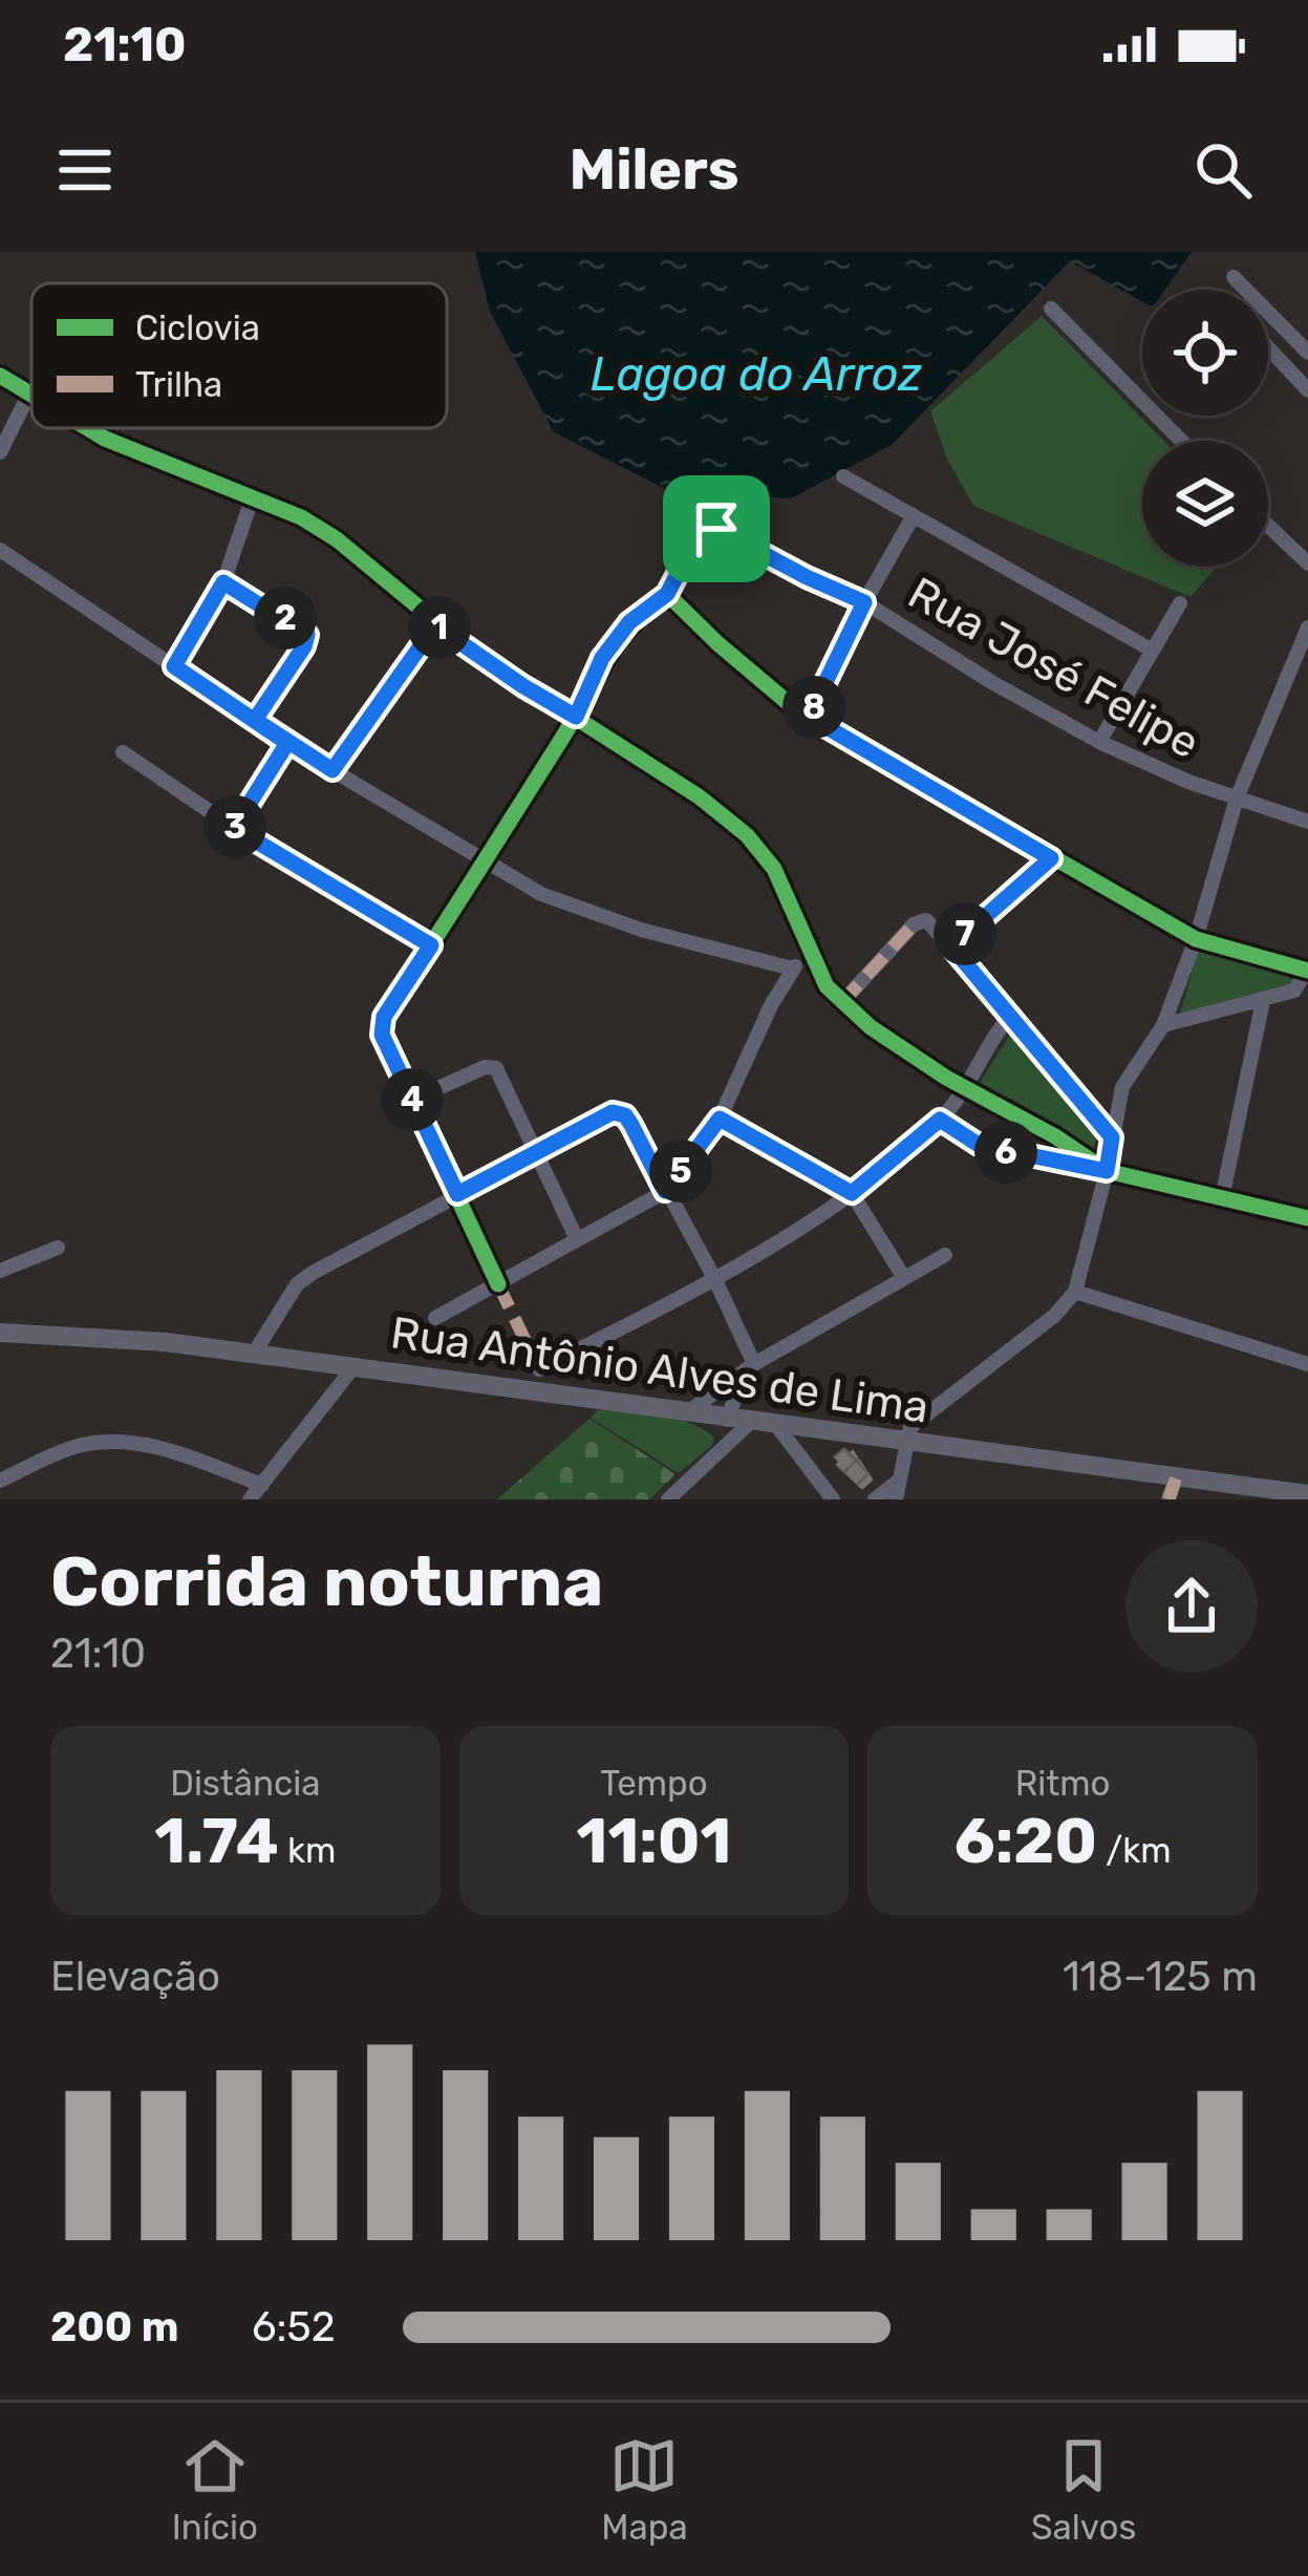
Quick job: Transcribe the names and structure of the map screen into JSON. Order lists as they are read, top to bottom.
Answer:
{
  "streets": {
    "main road": ["Rua Antônio Alves de Lima"],
    "street": ["Rua José Felipe"]
  },
  "water": ["Lagoa do Arroz"],
  "legend": ["Ciclovia", "Trilha"],
  "page": {
    "status": "21:10",
    "header": "Milers",
    "pins": [
      "2",
      "1",
      "8",
      "3",
      "7",
      "4",
      "6",
      "5"
    ],
    "heading": ["Corrida noturna", "21:10"],
    "stats": [
      ["Distância", "1.74 km"],
      ["Tempo", "11:01"],
      ["Ritmo", "6:20 /km"]
    ],
    "chart": ["Elevação", "118–125 m"],
    "list": [
      {
        "name": "200 m",
        "note": "6:52"
      }
    ],
    "tabs": ["Início", "Mapa", "Salvos"]
  }
}
